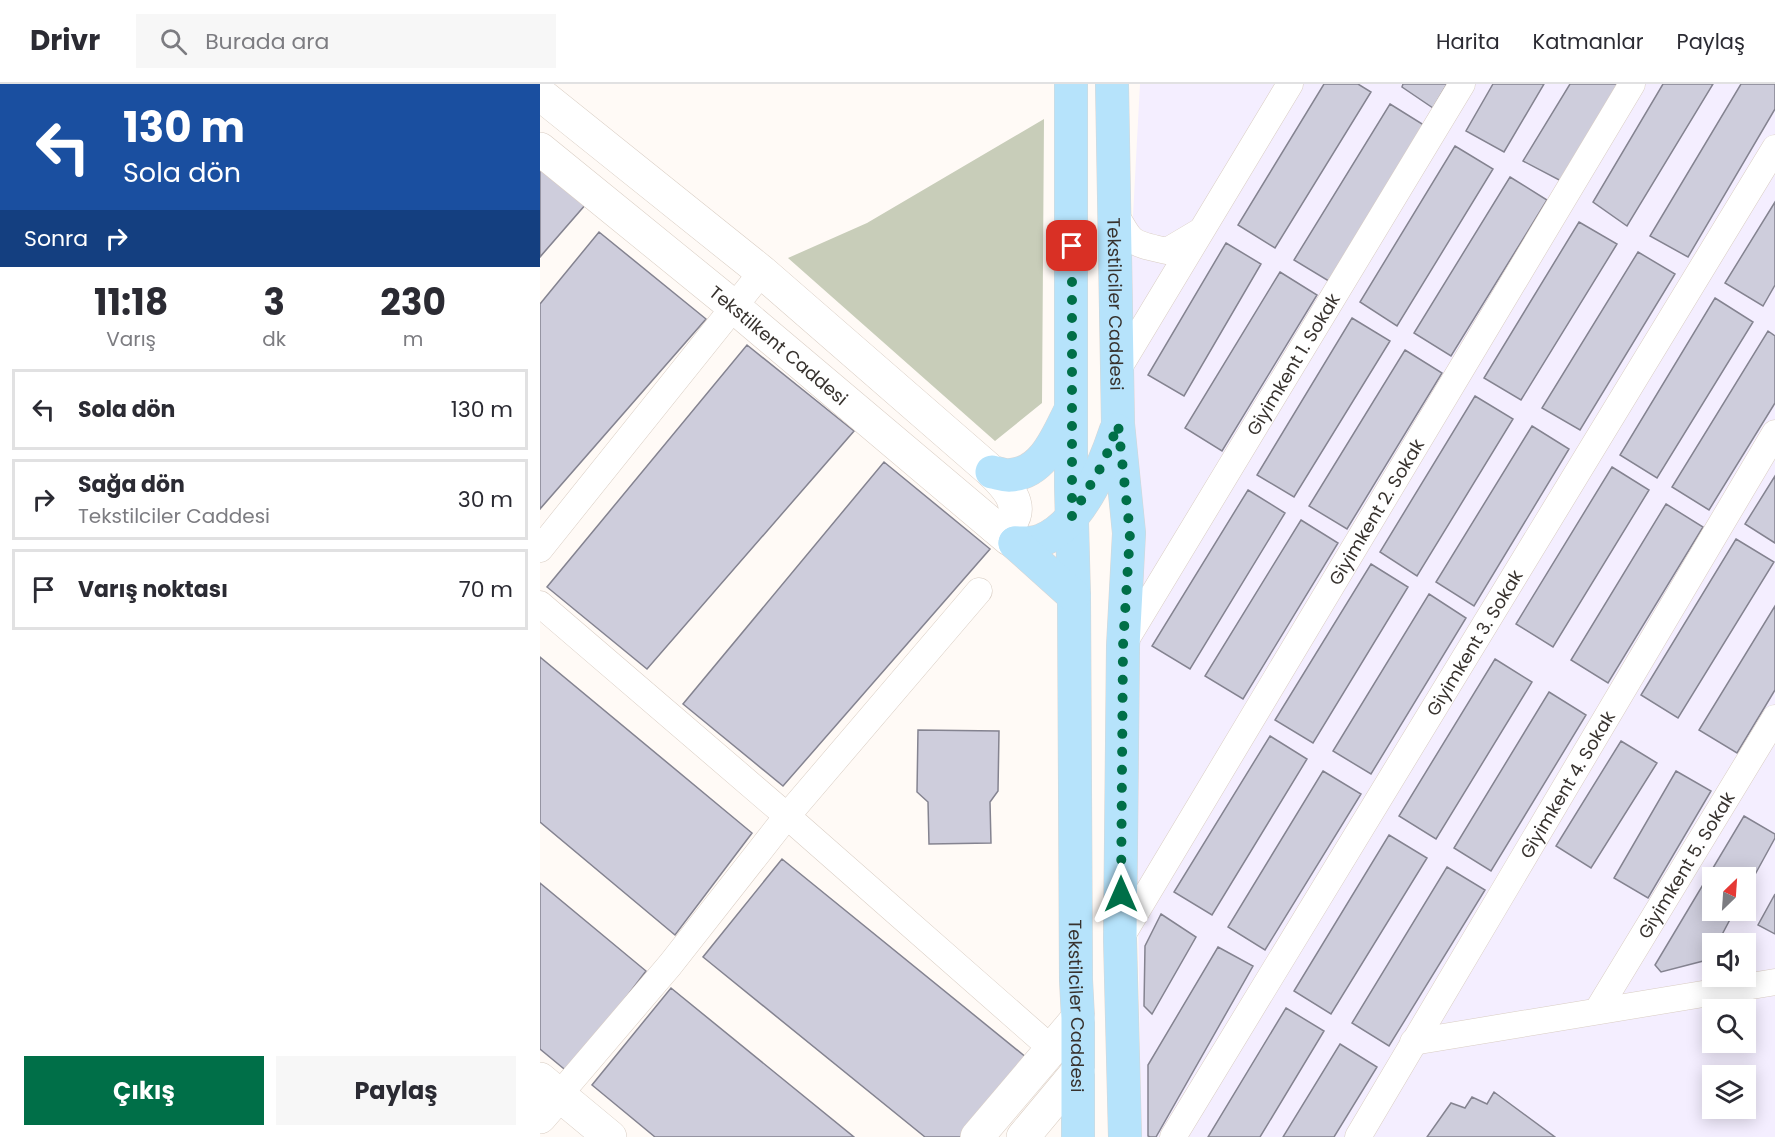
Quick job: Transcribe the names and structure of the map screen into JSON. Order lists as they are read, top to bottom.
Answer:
{
  "streets": {
    "main road": ["Tekstilciler Caddesi", "Tekstilkent Caddesi"],
    "street": [
      "Giyimkent 1. Sokak",
      "Giyimkent 2. Sokak",
      "Giyimkent 3. Sokak",
      "Giyimkent 4. Sokak",
      "Giyimkent 5. Sokak"
    ]
  },
  "crossings": [
    ["Tekstilciler Caddesi", "Giyimkent 1. Sokak"],
    ["Tekstilciler Caddesi", "Giyimkent 2. Sokak"]
  ],
  "north": "top right",
  "page": {
    "header": "Drivr",
    "search": "Burada ara",
    "nav": ["Harita", "Katmanlar", "Paylaş"],
    "turn": ["130 m", "Sola dön"],
    "then": "Sonra",
    "eta": [
      "11:18",
      "Varış",
      "3",
      "dk",
      "230",
      "m"
    ],
    "list": [
      {
        "name": "Sola dön",
        "value": "130 m"
      },
      {
        "name": "Sağa dön",
        "note": "Tekstilciler Caddesi",
        "value": "30 m"
      },
      {
        "name": "Varış noktası",
        "value": "70 m"
      }
    ],
    "buttons": ["Çıkış", "Paylaş"]
  }
}
